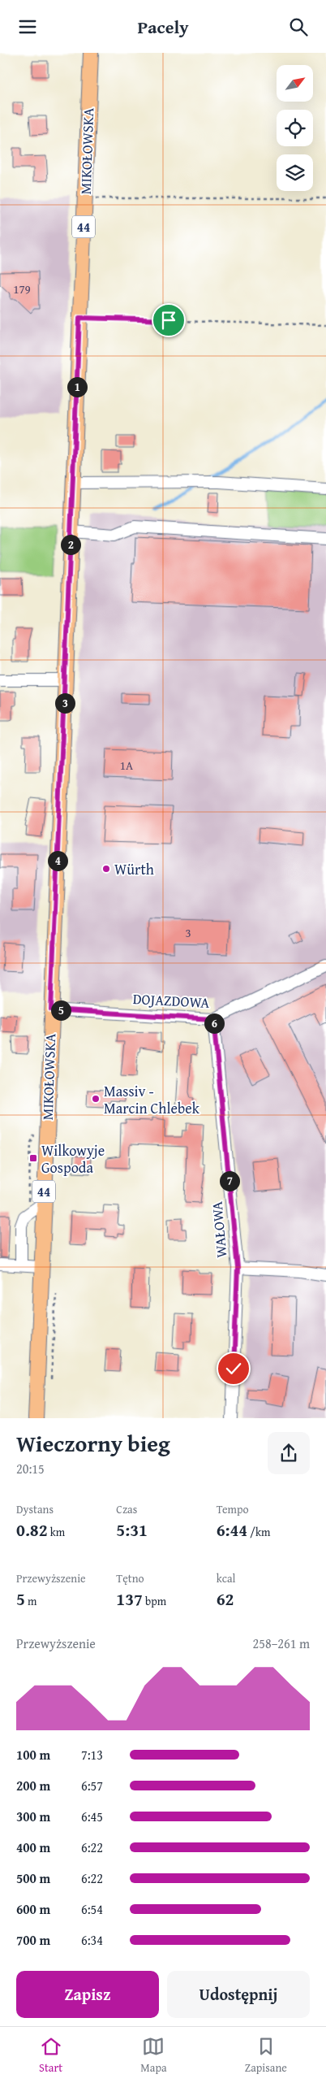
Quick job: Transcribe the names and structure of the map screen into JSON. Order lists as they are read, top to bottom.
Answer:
{
  "streets": {
    "main road": ["MIKOŁOWSKA", "44"],
    "street": ["DOJAZDOWA", "WAŁOWA"]
  },
  "crossings": [
    ["MIKOŁOWSKA", "DOJAZDOWA"],
    ["DOJAZDOWA", "WAŁOWA"]
  ],
  "places": {
    "other": ["Würth", "Massiv - Marcin Chlebek"],
    "transit": ["Wilkowyje Gospoda"]
  },
  "house_numbers": ["179", "1A", "3"],
  "north": "top right",
  "page": {
    "header": "Pacely",
    "pins": [
      "1",
      "2",
      "3",
      "4",
      "5",
      "6",
      "7"
    ],
    "heading": ["Wieczorny bieg", "20:15"],
    "stats": [
      ["Dystans", "0.82 km"],
      ["Czas", "5:31"],
      ["Tempo", "6:44 /km"],
      ["Przewyższenie", "5 m"],
      ["Tętno", "137 bpm"],
      ["kcal", "62"]
    ],
    "chart": ["Przewyższenie", "258–261 m"],
    "list": [
      {
        "name": "100 m",
        "note": "7:13"
      },
      {
        "name": "200 m",
        "note": "6:57"
      },
      {
        "name": "300 m",
        "note": "6:45"
      },
      {
        "name": "400 m",
        "note": "6:22"
      },
      {
        "name": "500 m",
        "note": "6:22"
      },
      {
        "name": "600 m",
        "note": "6:54"
      },
      {
        "name": "700 m",
        "note": "6:34"
      }
    ],
    "buttons": ["Zapisz", "Udostępnij"],
    "tabs": ["Start", "Mapa", "Zapisane"]
  }
}
